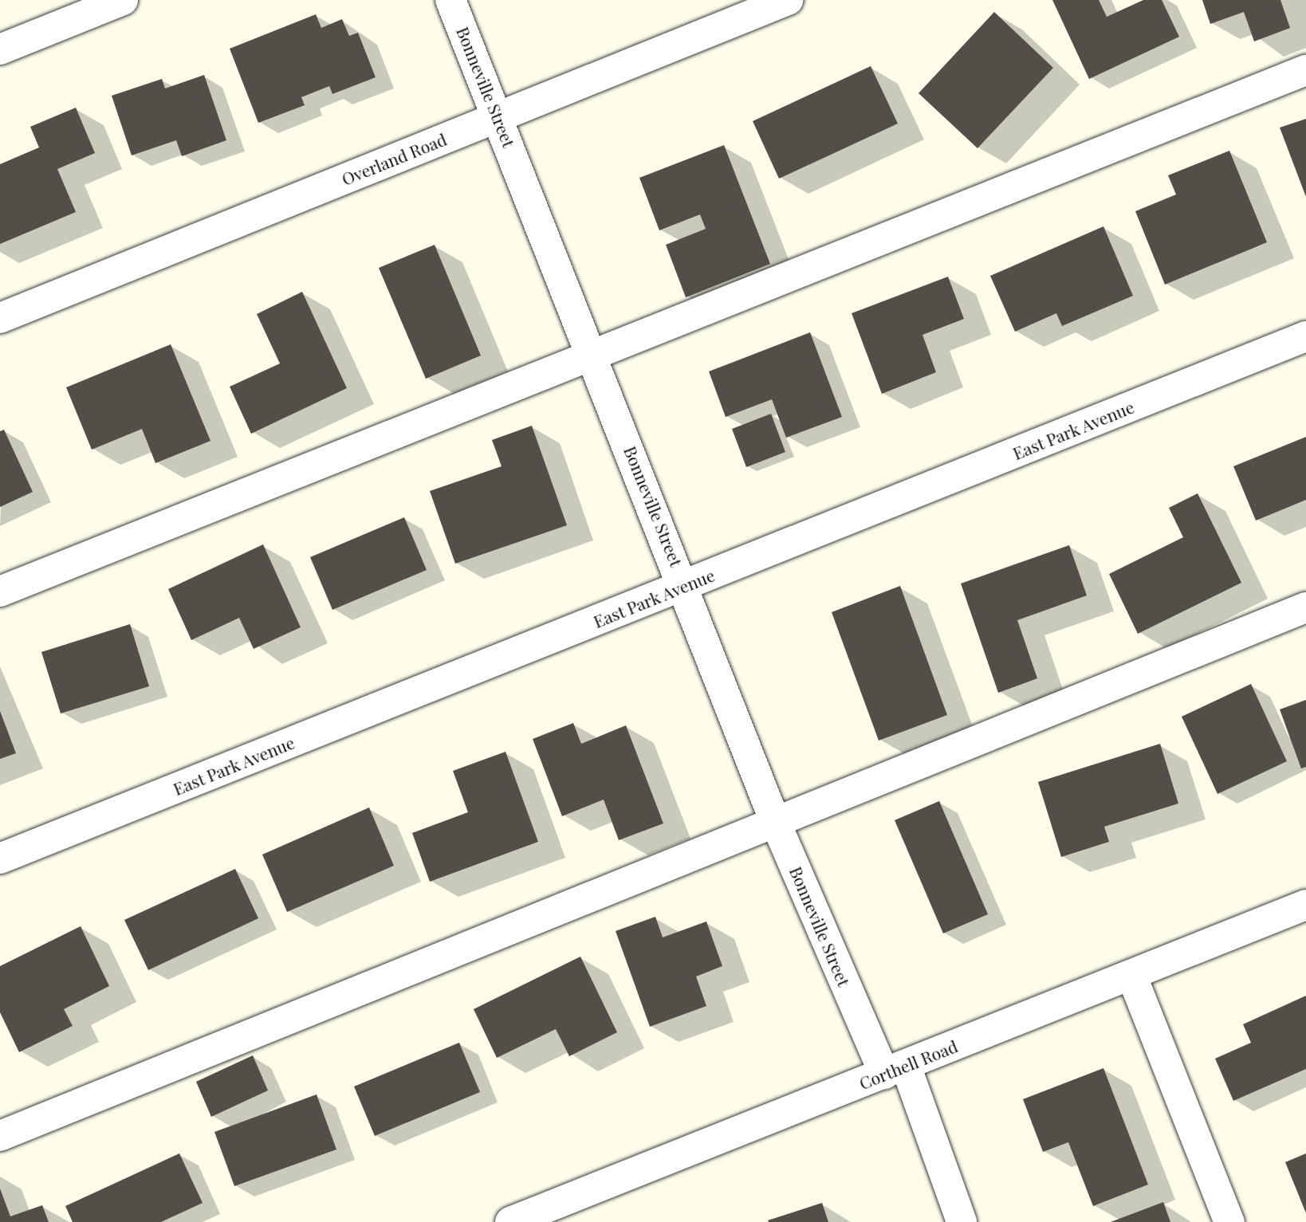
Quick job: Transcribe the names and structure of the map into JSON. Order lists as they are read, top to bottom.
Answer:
{
  "streets": {
    "street": [
      "Bonneville Street",
      "Overland Road",
      "East Park Avenue",
      "Corthell Road"
    ]
  },
  "crossings": [
    ["Bonneville Street", "Overland Road"],
    ["Bonneville Street", "East Park Avenue"],
    ["Bonneville Street", "Corthell Road"]
  ]
}
